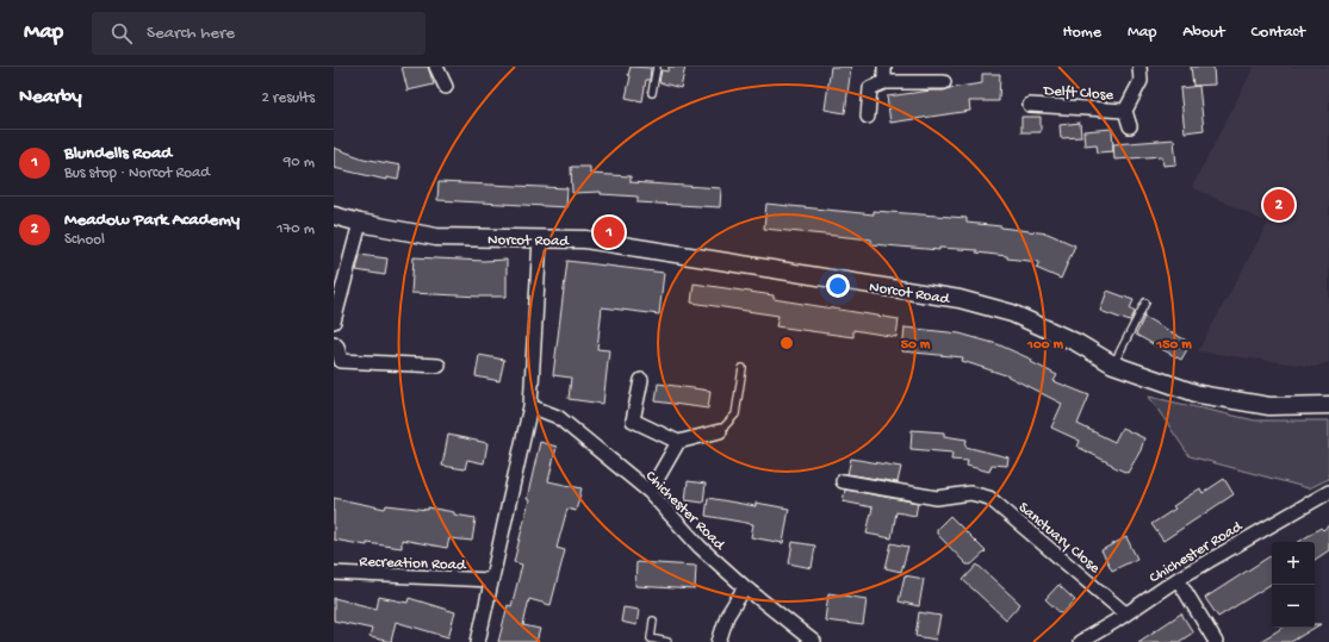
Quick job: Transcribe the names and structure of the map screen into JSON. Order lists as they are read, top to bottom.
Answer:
{
  "streets": {
    "street": [
      "Delft Close",
      "Norcot Road",
      "Chichester Road",
      "Sanctuary Close",
      "Recreation Road"
    ]
  },
  "crossings": [
    ["Chichester Road", "Sanctuary Close"]
  ],
  "page": {
    "header": "Map",
    "search": "Search here",
    "nav": [
      "Home",
      "Map",
      "About",
      "Contact"
    ],
    "heading": ["Nearby", "2 results"],
    "list": [
      {
        "mark": "1",
        "name": "Blundells Road",
        "note": "Bus stop · Norcot Road",
        "value": "90 m"
      },
      {
        "mark": "2",
        "name": "Meadow Park Academy",
        "note": "School",
        "value": "170 m"
      }
    ],
    "pins": ["2", "1"],
    "map_buttons": ["+", "−"]
  },
  "rings": ["50 m", "100 m", "150 m"]
}
